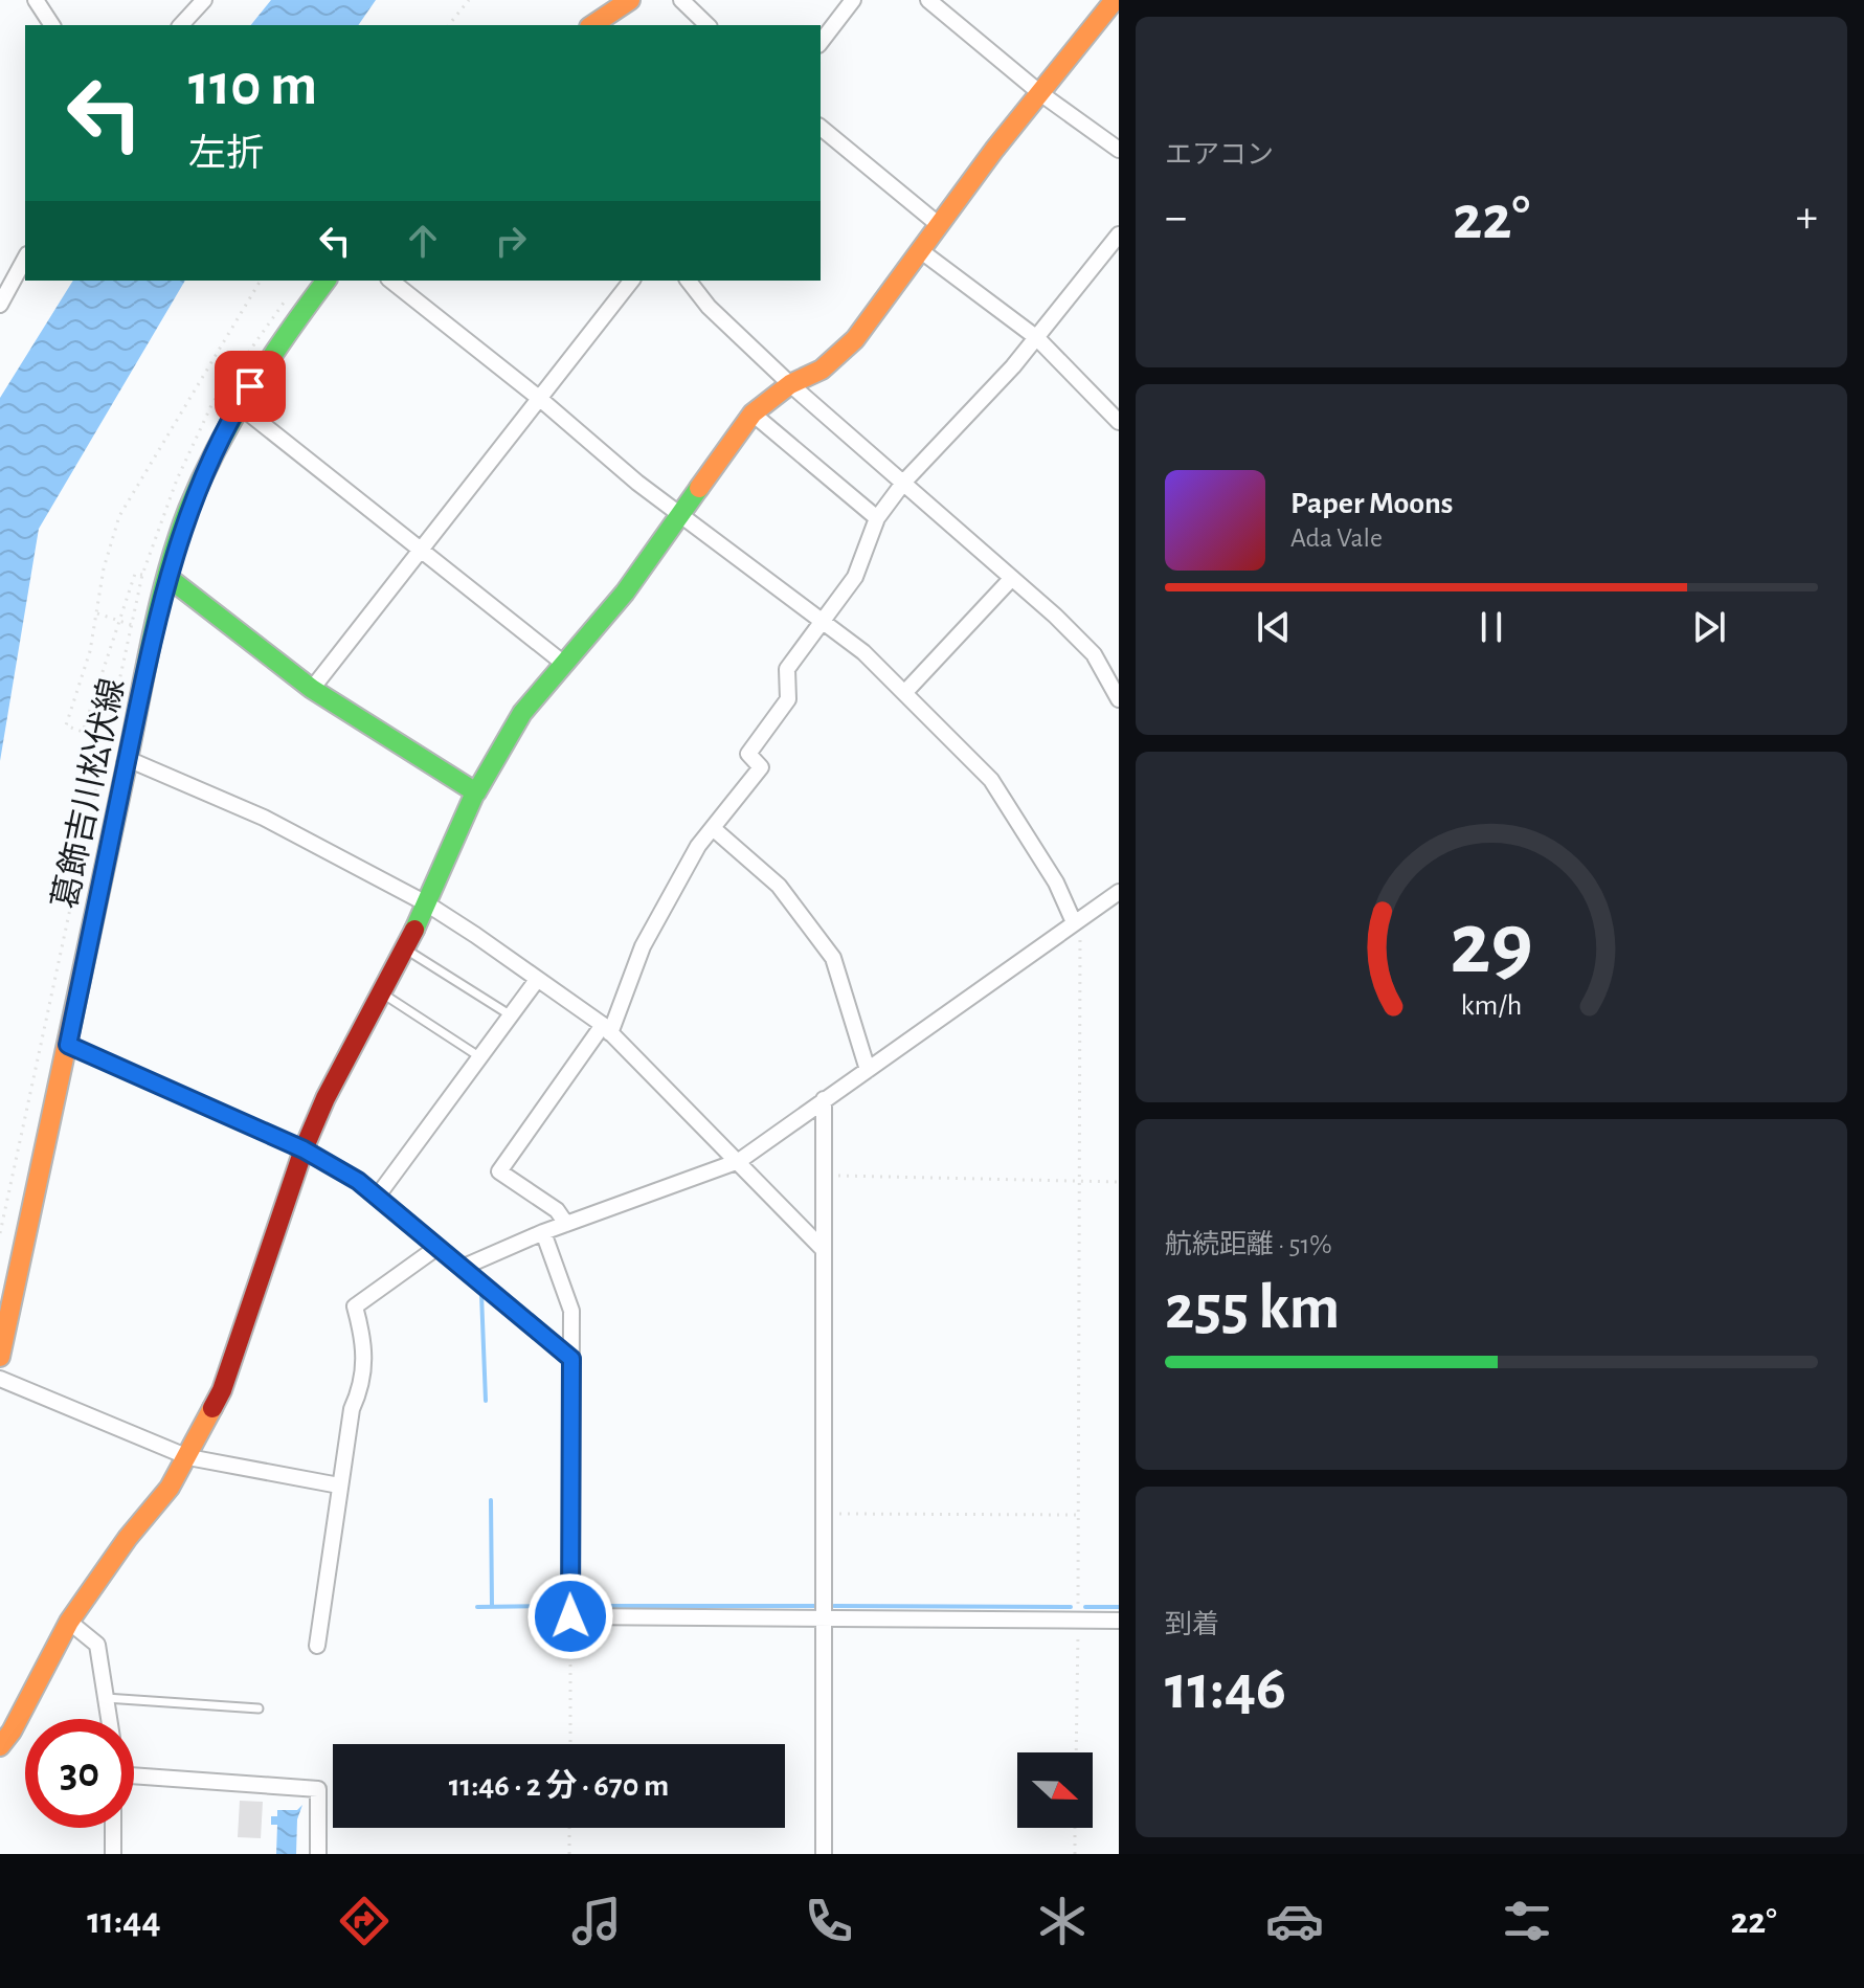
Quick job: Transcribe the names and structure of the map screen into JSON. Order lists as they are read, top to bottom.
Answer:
{
  "streets": {
    "street": ["葛飾吉川松伏線"]
  },
  "north": "right",
  "page": {
    "tile": [
      "エアコン",
      ["航続距離 · 51%", "255 km"],
      ["到着", "11:46"]
    ],
    "turn": ["110 m", "左折"],
    "heat": ["−", "22°", "+"],
    "song": ["Paper Moons", "Ada Vale"],
    "limit": "30",
    "trip": "11:46 · 2 分 · 670 m",
    "tabs": ["11:44", "22°"],
    "gauge": ["29", "km/h"]
  }
}
